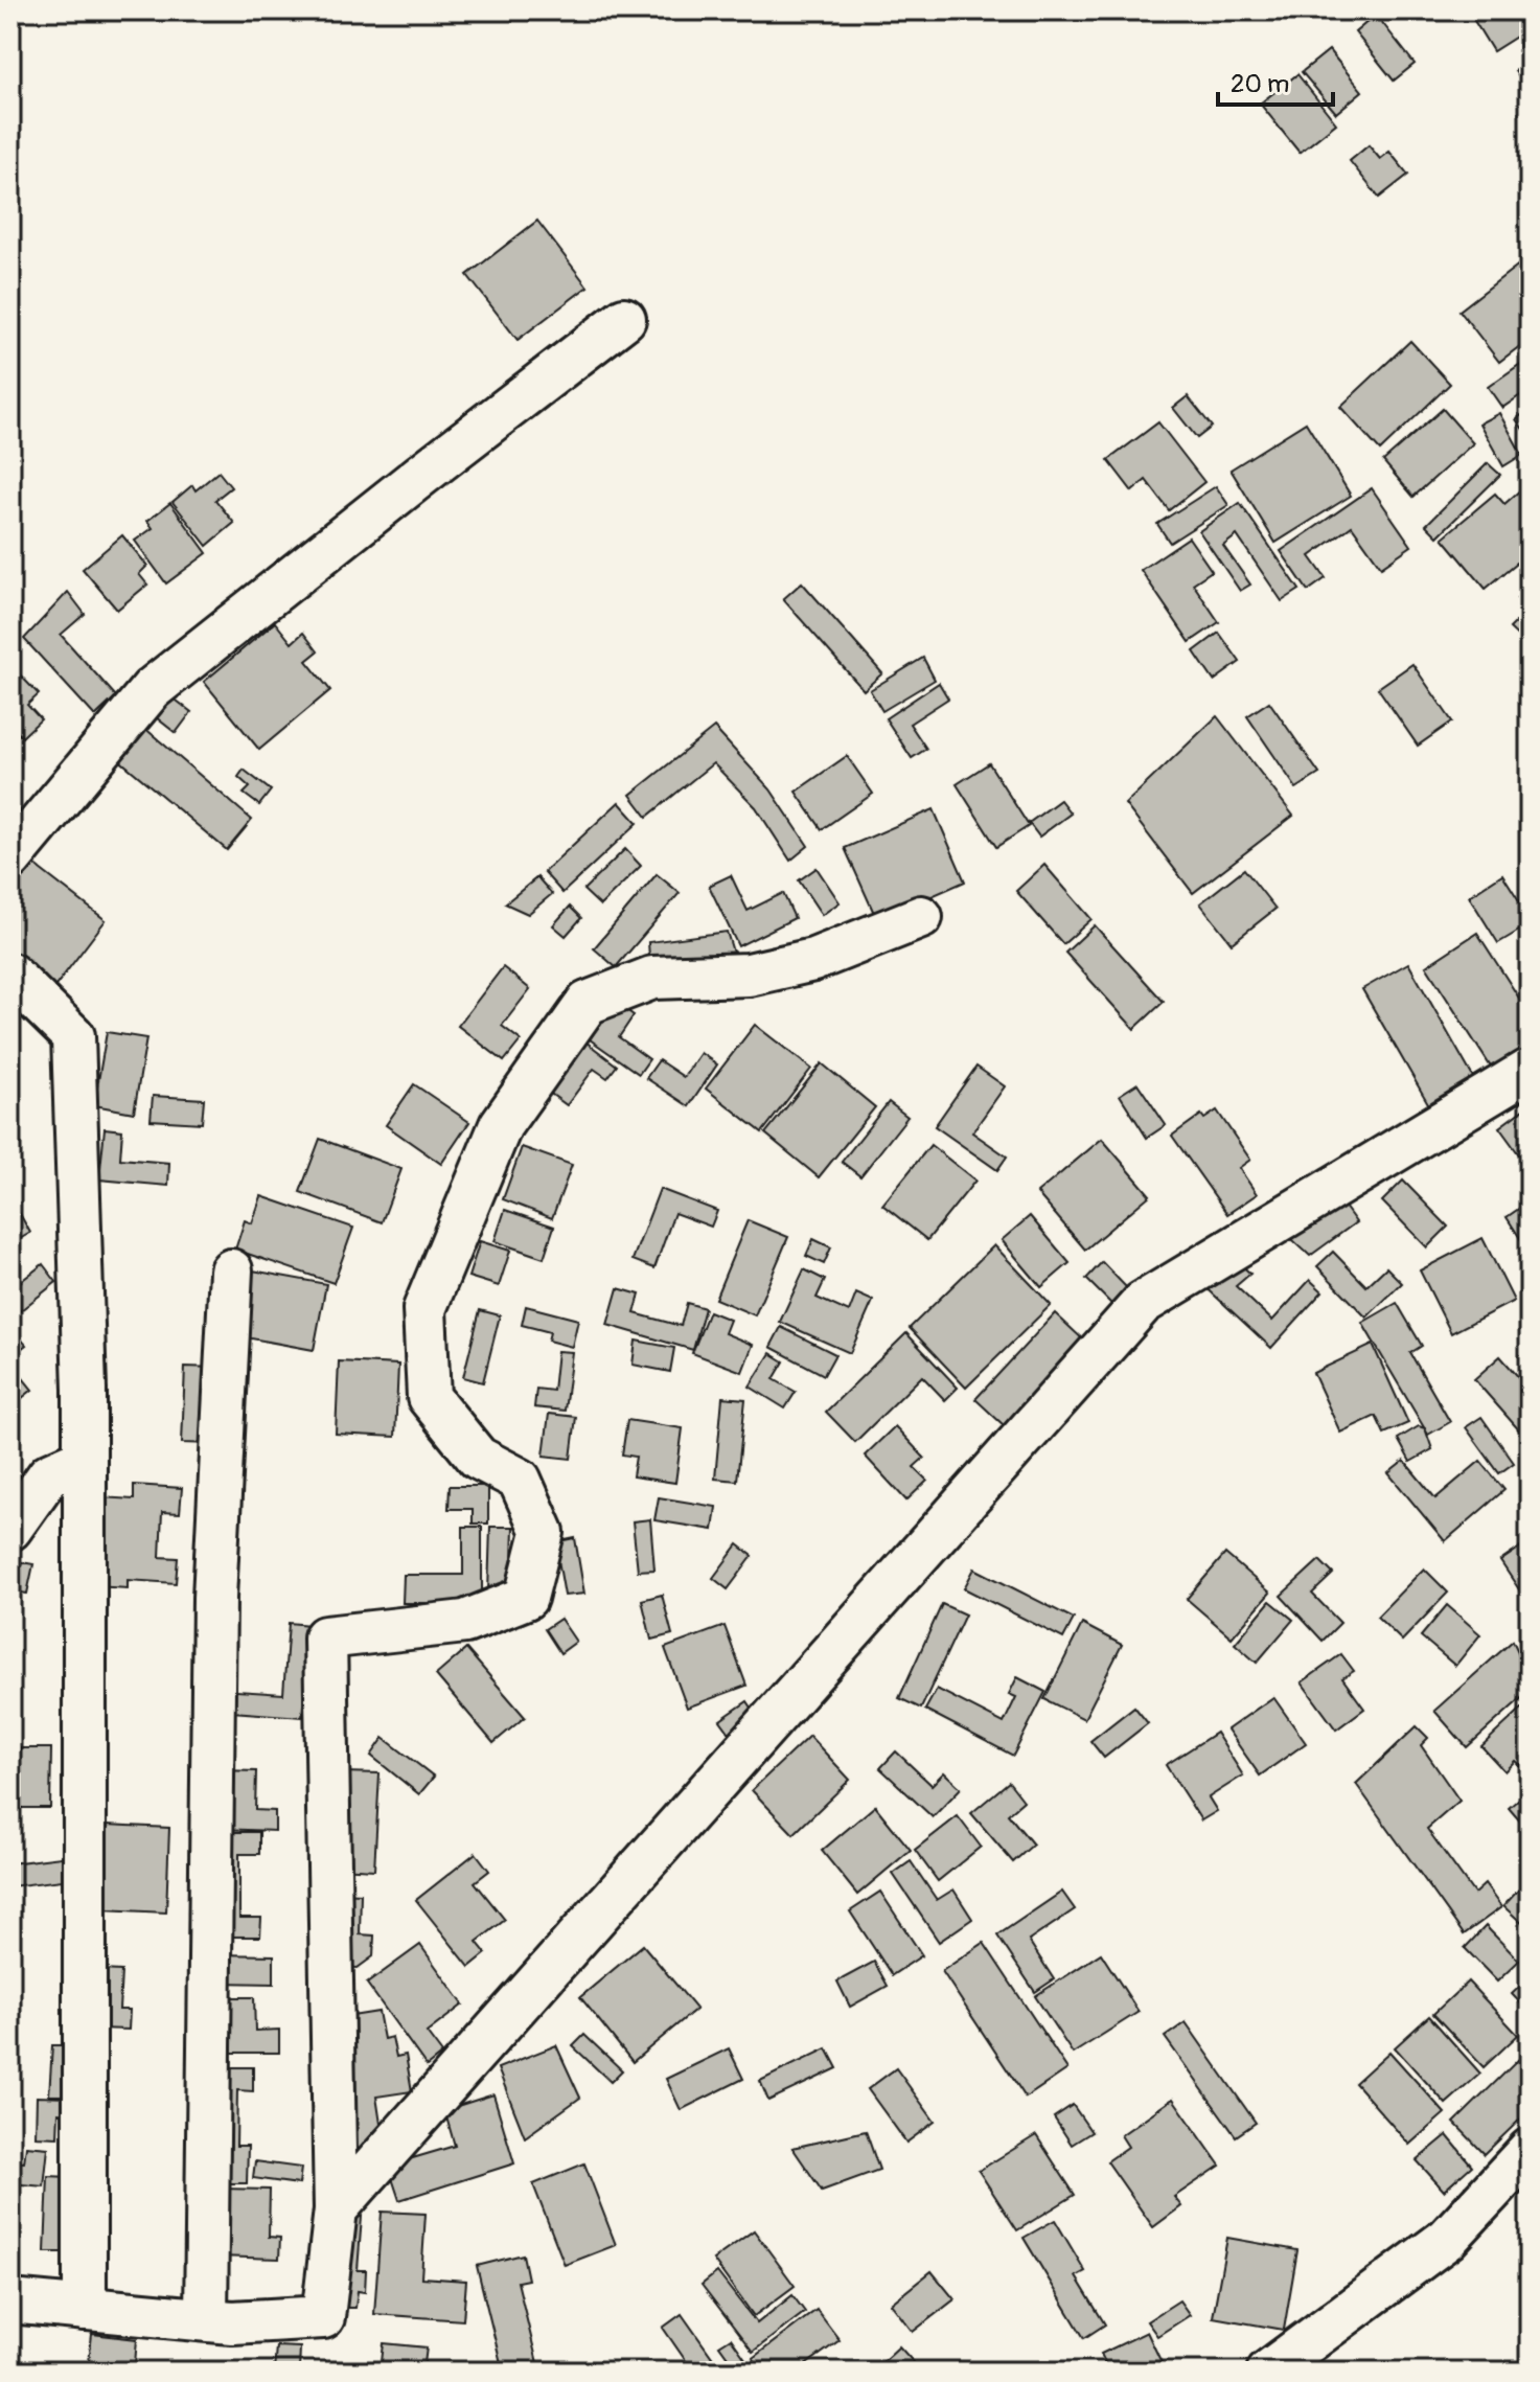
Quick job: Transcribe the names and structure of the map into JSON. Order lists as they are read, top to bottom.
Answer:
{
  "scale_bar": "20 m"
}
